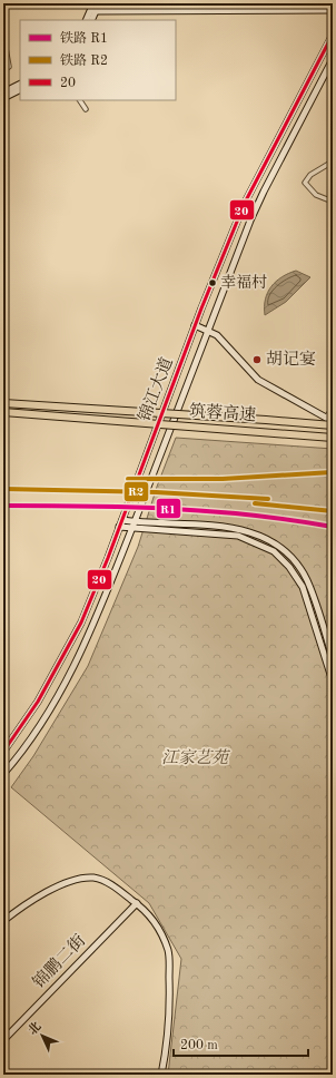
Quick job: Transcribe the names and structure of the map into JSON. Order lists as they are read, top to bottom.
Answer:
{
  "streets": {
    "highway": ["筑蓉高速"],
    "street": ["锦江大道", "锦鹏二街"]
  },
  "parks": ["江家艺苑"],
  "places": ["幸福村", "胡记宴"],
  "lines": ["transit line 20", "rail line R2", "rail line R1"],
  "legend": ["铁路 R1", "铁路 R2", "20"],
  "scale_bar": "200 m",
  "north": "top left"
}
